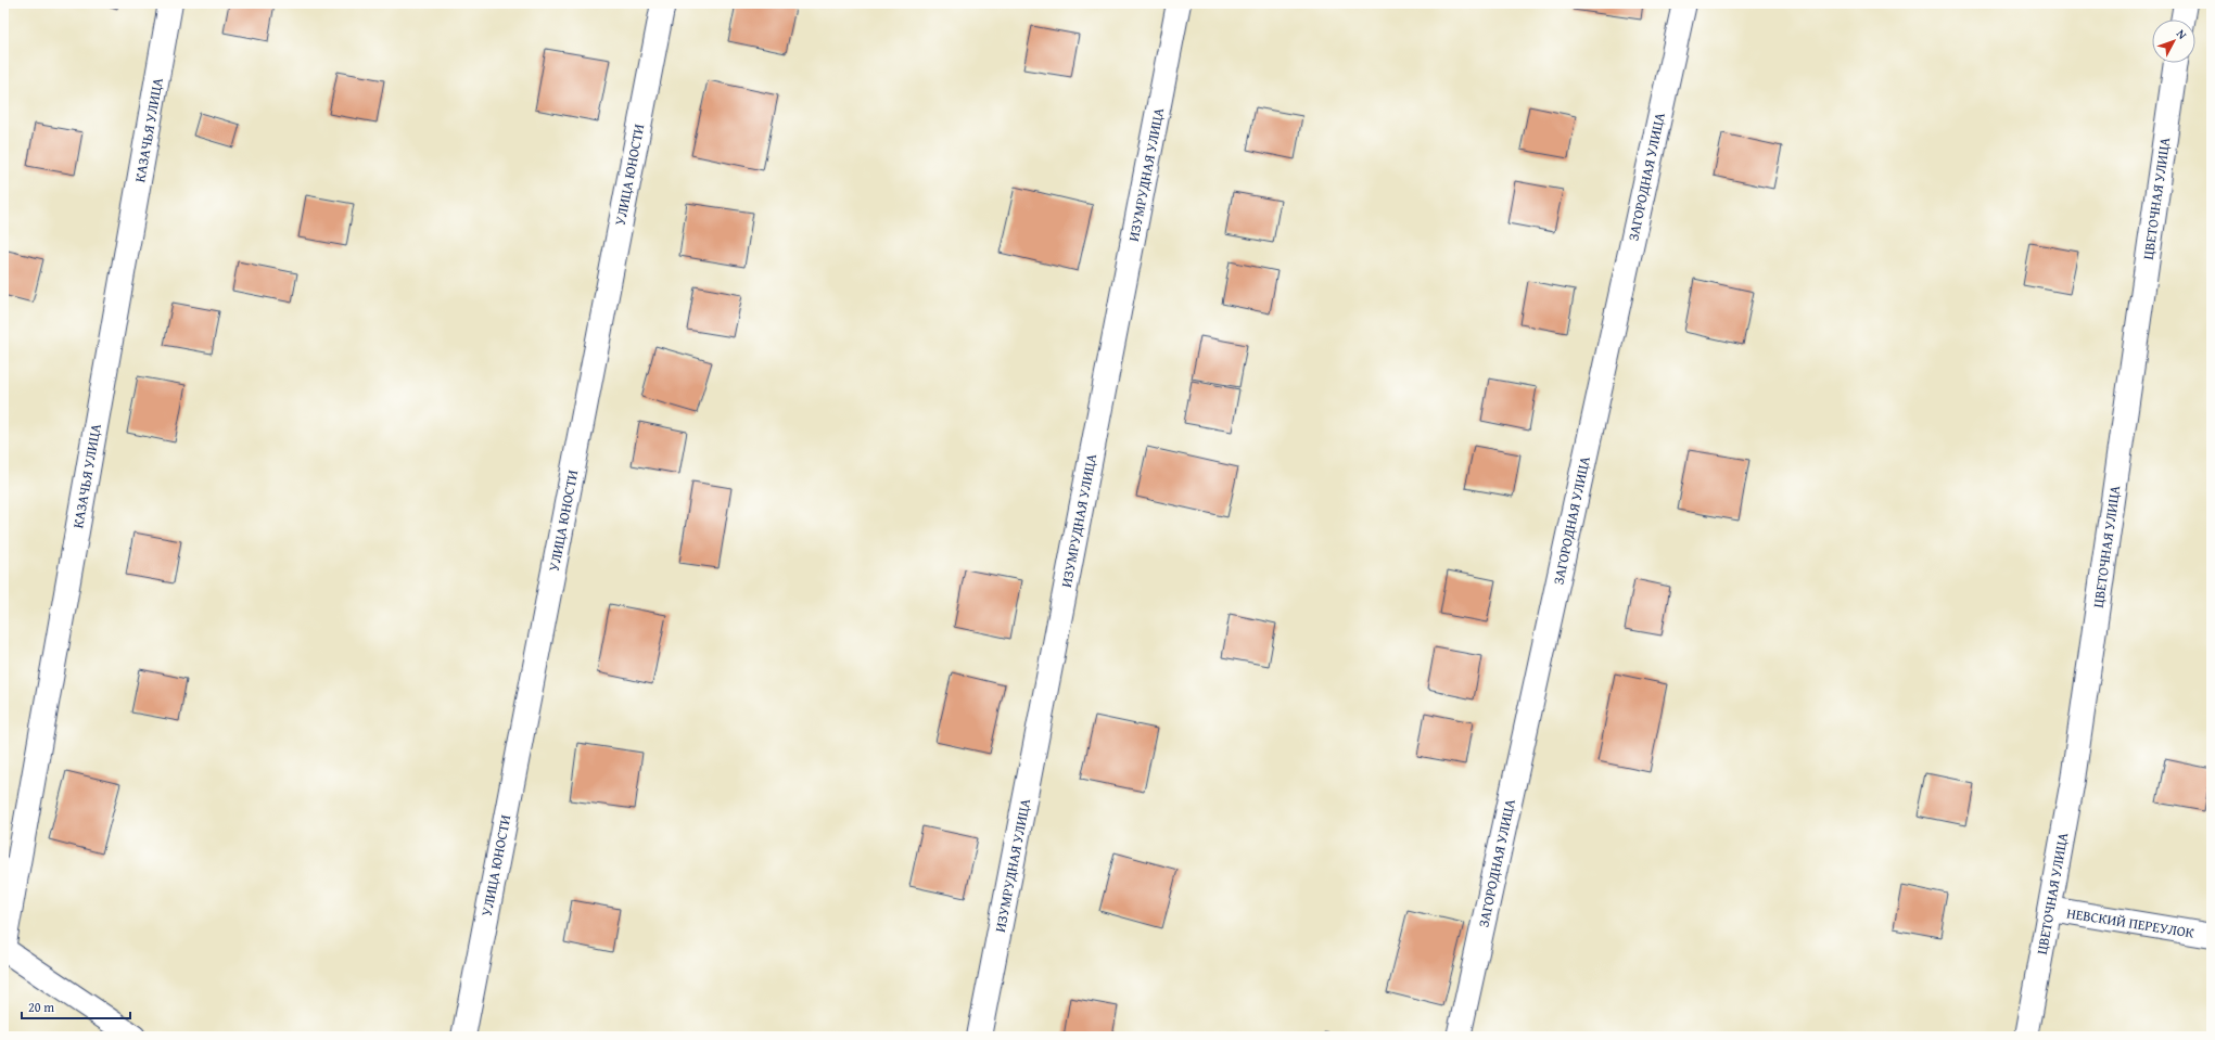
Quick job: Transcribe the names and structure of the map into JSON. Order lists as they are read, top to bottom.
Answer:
{
  "streets": {
    "street": [
      "КАЗАЧЬЯ УЛИЦА",
      "УЛИЦА ЮНОСТИ",
      "ИЗУМРУДНАЯ УЛИЦА",
      "ЗАГОРОДНАЯ УЛИЦА",
      "ЦВЕТОЧНАЯ УЛИЦА",
      "НЕВСКИЙ ПЕРЕУЛОК"
    ]
  },
  "crossings": [
    ["ЦВЕТОЧНАЯ УЛИЦА", "НЕВСКИЙ ПЕРЕУЛОК"]
  ],
  "scale_bar": "20 m",
  "north": "top right"
}
